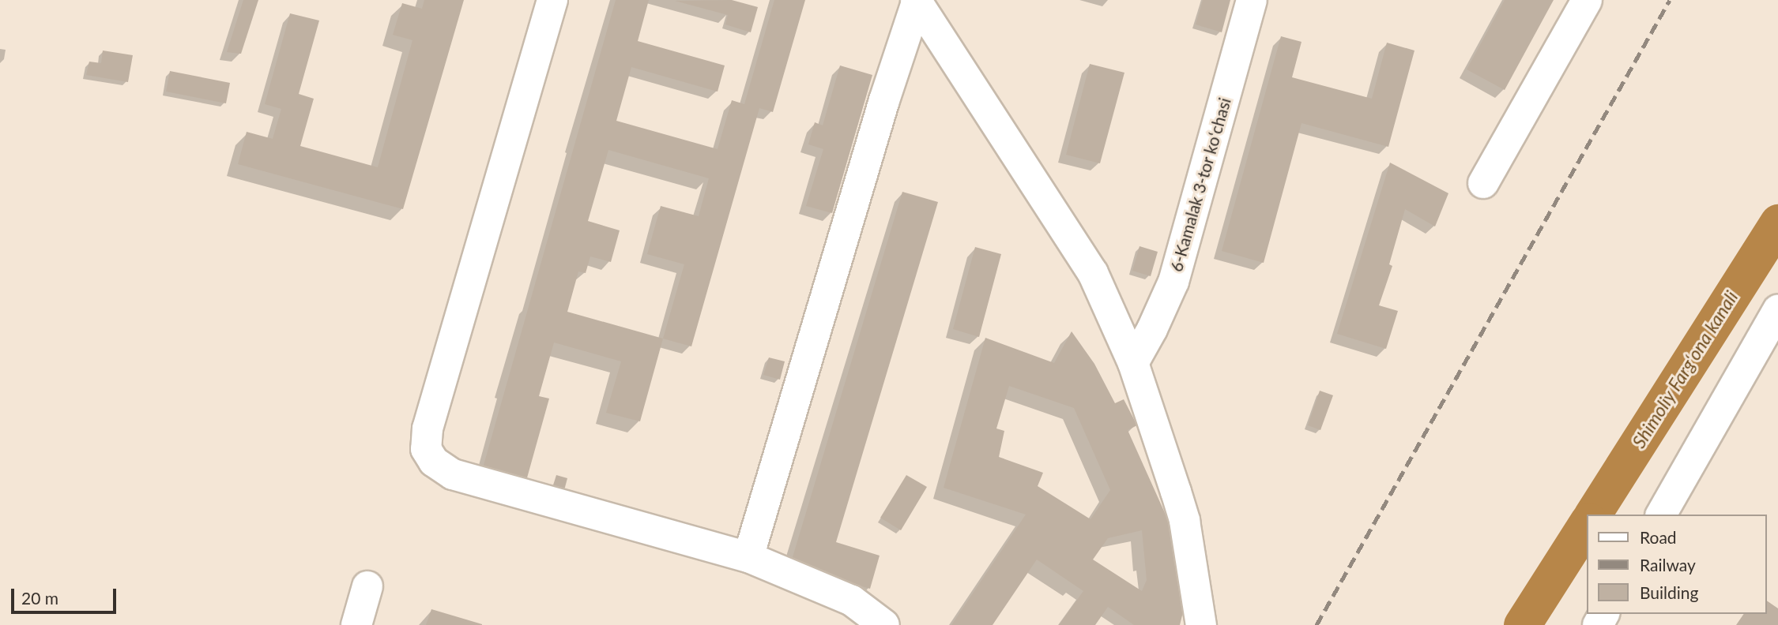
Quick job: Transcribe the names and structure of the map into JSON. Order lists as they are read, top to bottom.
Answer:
{
  "streets": {
    "street": ["6-Kamalak 3-tor koʻchasi"]
  },
  "water": ["Shimoliy Fargʻona kanali"],
  "legend": ["Road", "Railway", "Building"],
  "scale_bar": "20 m"
}
